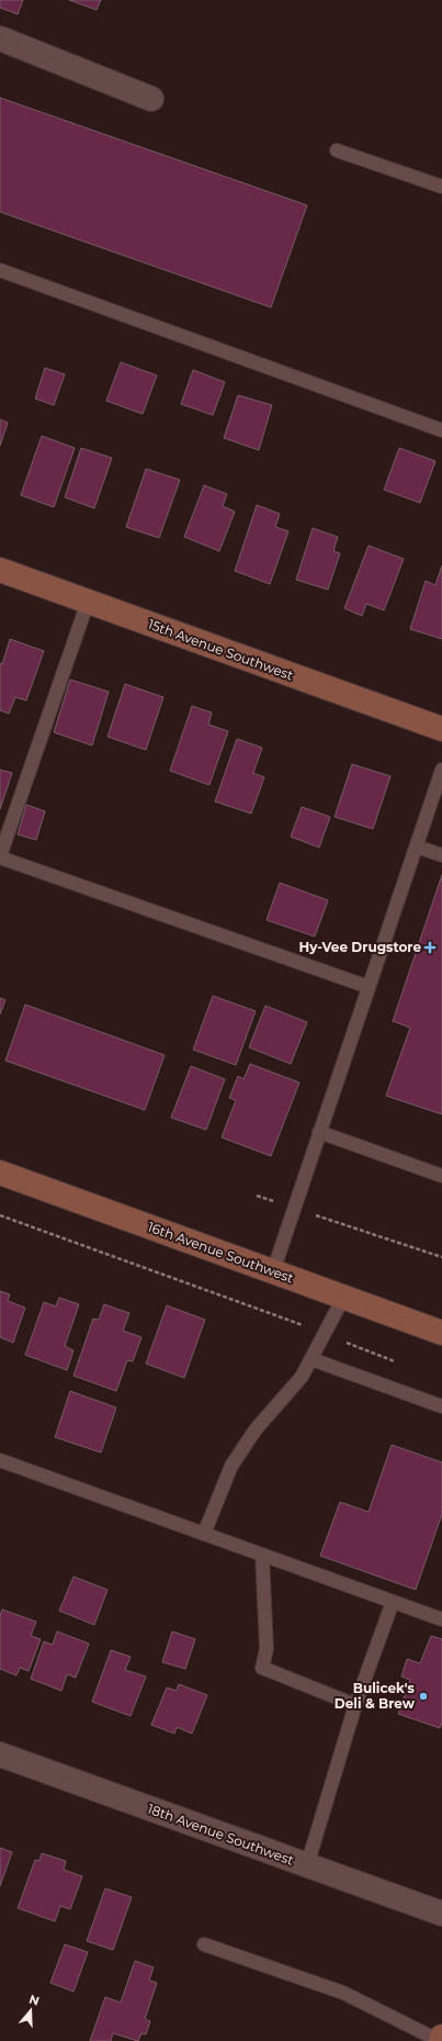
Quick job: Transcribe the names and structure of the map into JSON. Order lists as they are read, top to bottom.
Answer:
{
  "streets": {
    "main road": ["15th Avenue Southwest", "16th Avenue Southwest"],
    "street": ["18th Avenue Southwest"]
  },
  "places": {
    "health": ["Hy-Vee Drugstore"],
    "other": ["Bulicek's Deli & Brew"]
  },
  "north": "top"
}
